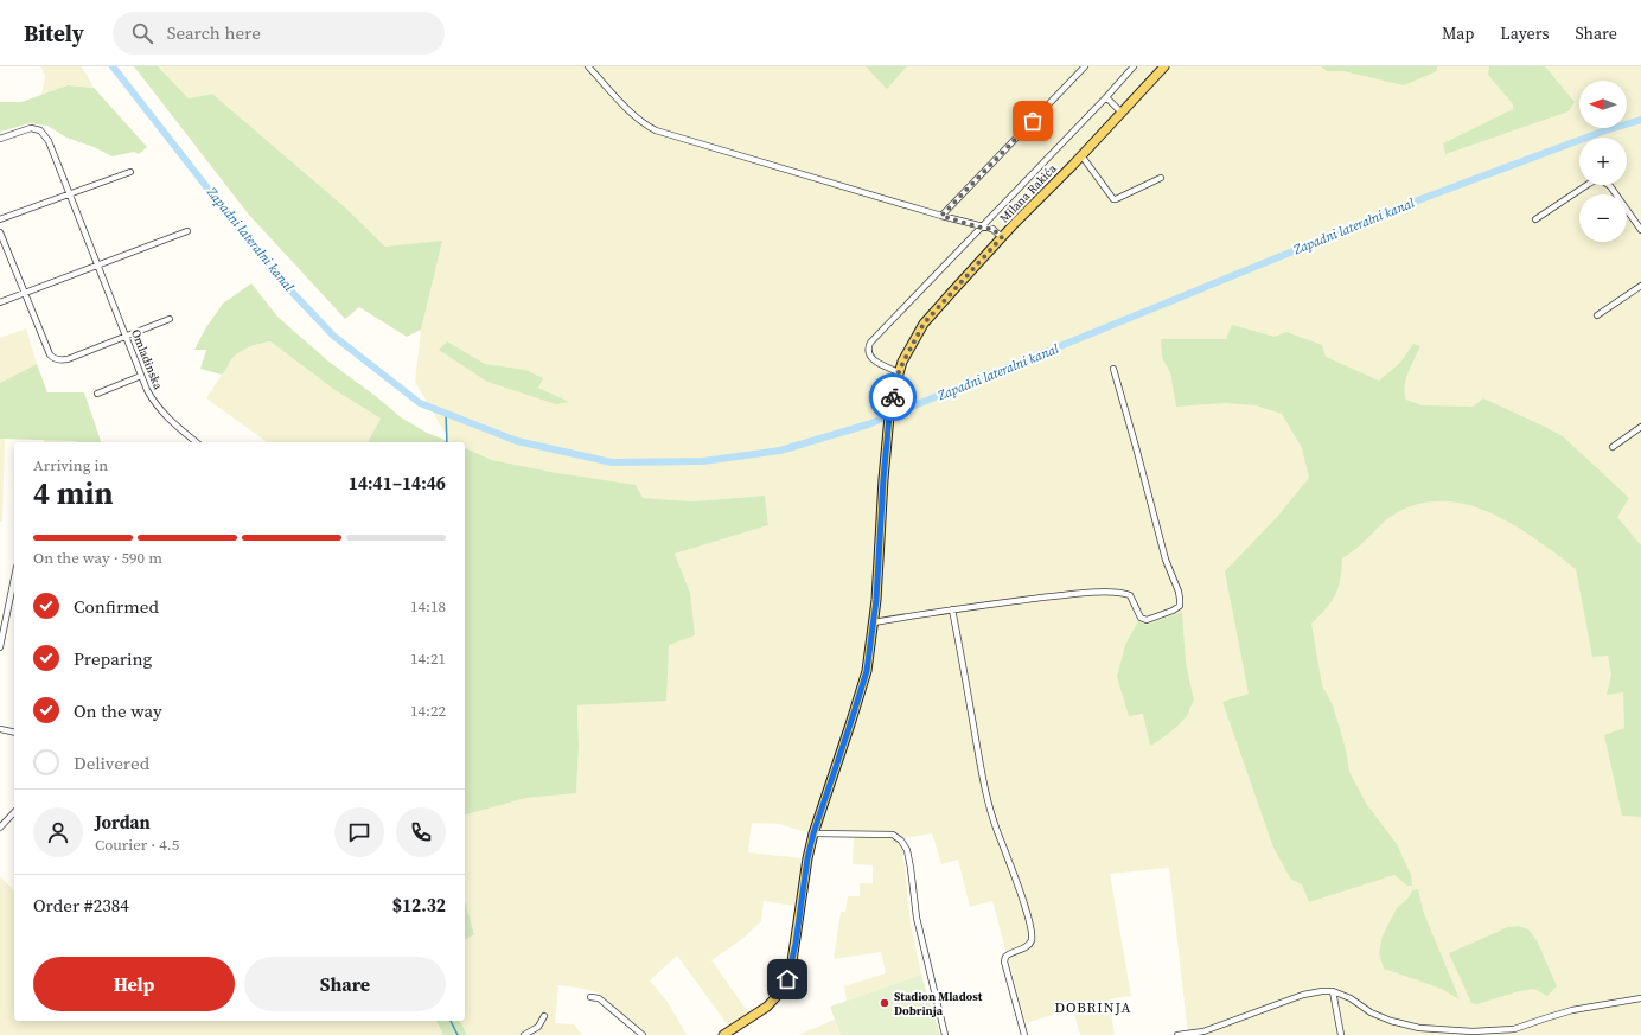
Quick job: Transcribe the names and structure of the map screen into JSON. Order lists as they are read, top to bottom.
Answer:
{
  "streets": {
    "main road": ["Milana Rakića"],
    "street": ["Omladinska"]
  },
  "districts": ["DOBRINJA"],
  "water": ["Zapadni lateralni kanal"],
  "places": ["Stadion Mladost Dobrinja"],
  "north": "left",
  "page": {
    "header": "Bitely",
    "search": "Search here",
    "nav": ["Map", "Layers", "Share"],
    "map_buttons": ["+", "−"],
    "heading": ["4 min", "Arriving in", "14:41–14:46"],
    "panel": [
      "Jordan",
      "Courier · 4.5",
      "Order #2384",
      "$12.32"
    ],
    "bar": "On the way · 590 m",
    "list": [
      ["Confirmed", "14:18"],
      ["Preparing", "14:21"],
      ["On the way", "14:22"],
      "Delivered"
    ],
    "buttons": ["Help", "Share"]
  }
}
